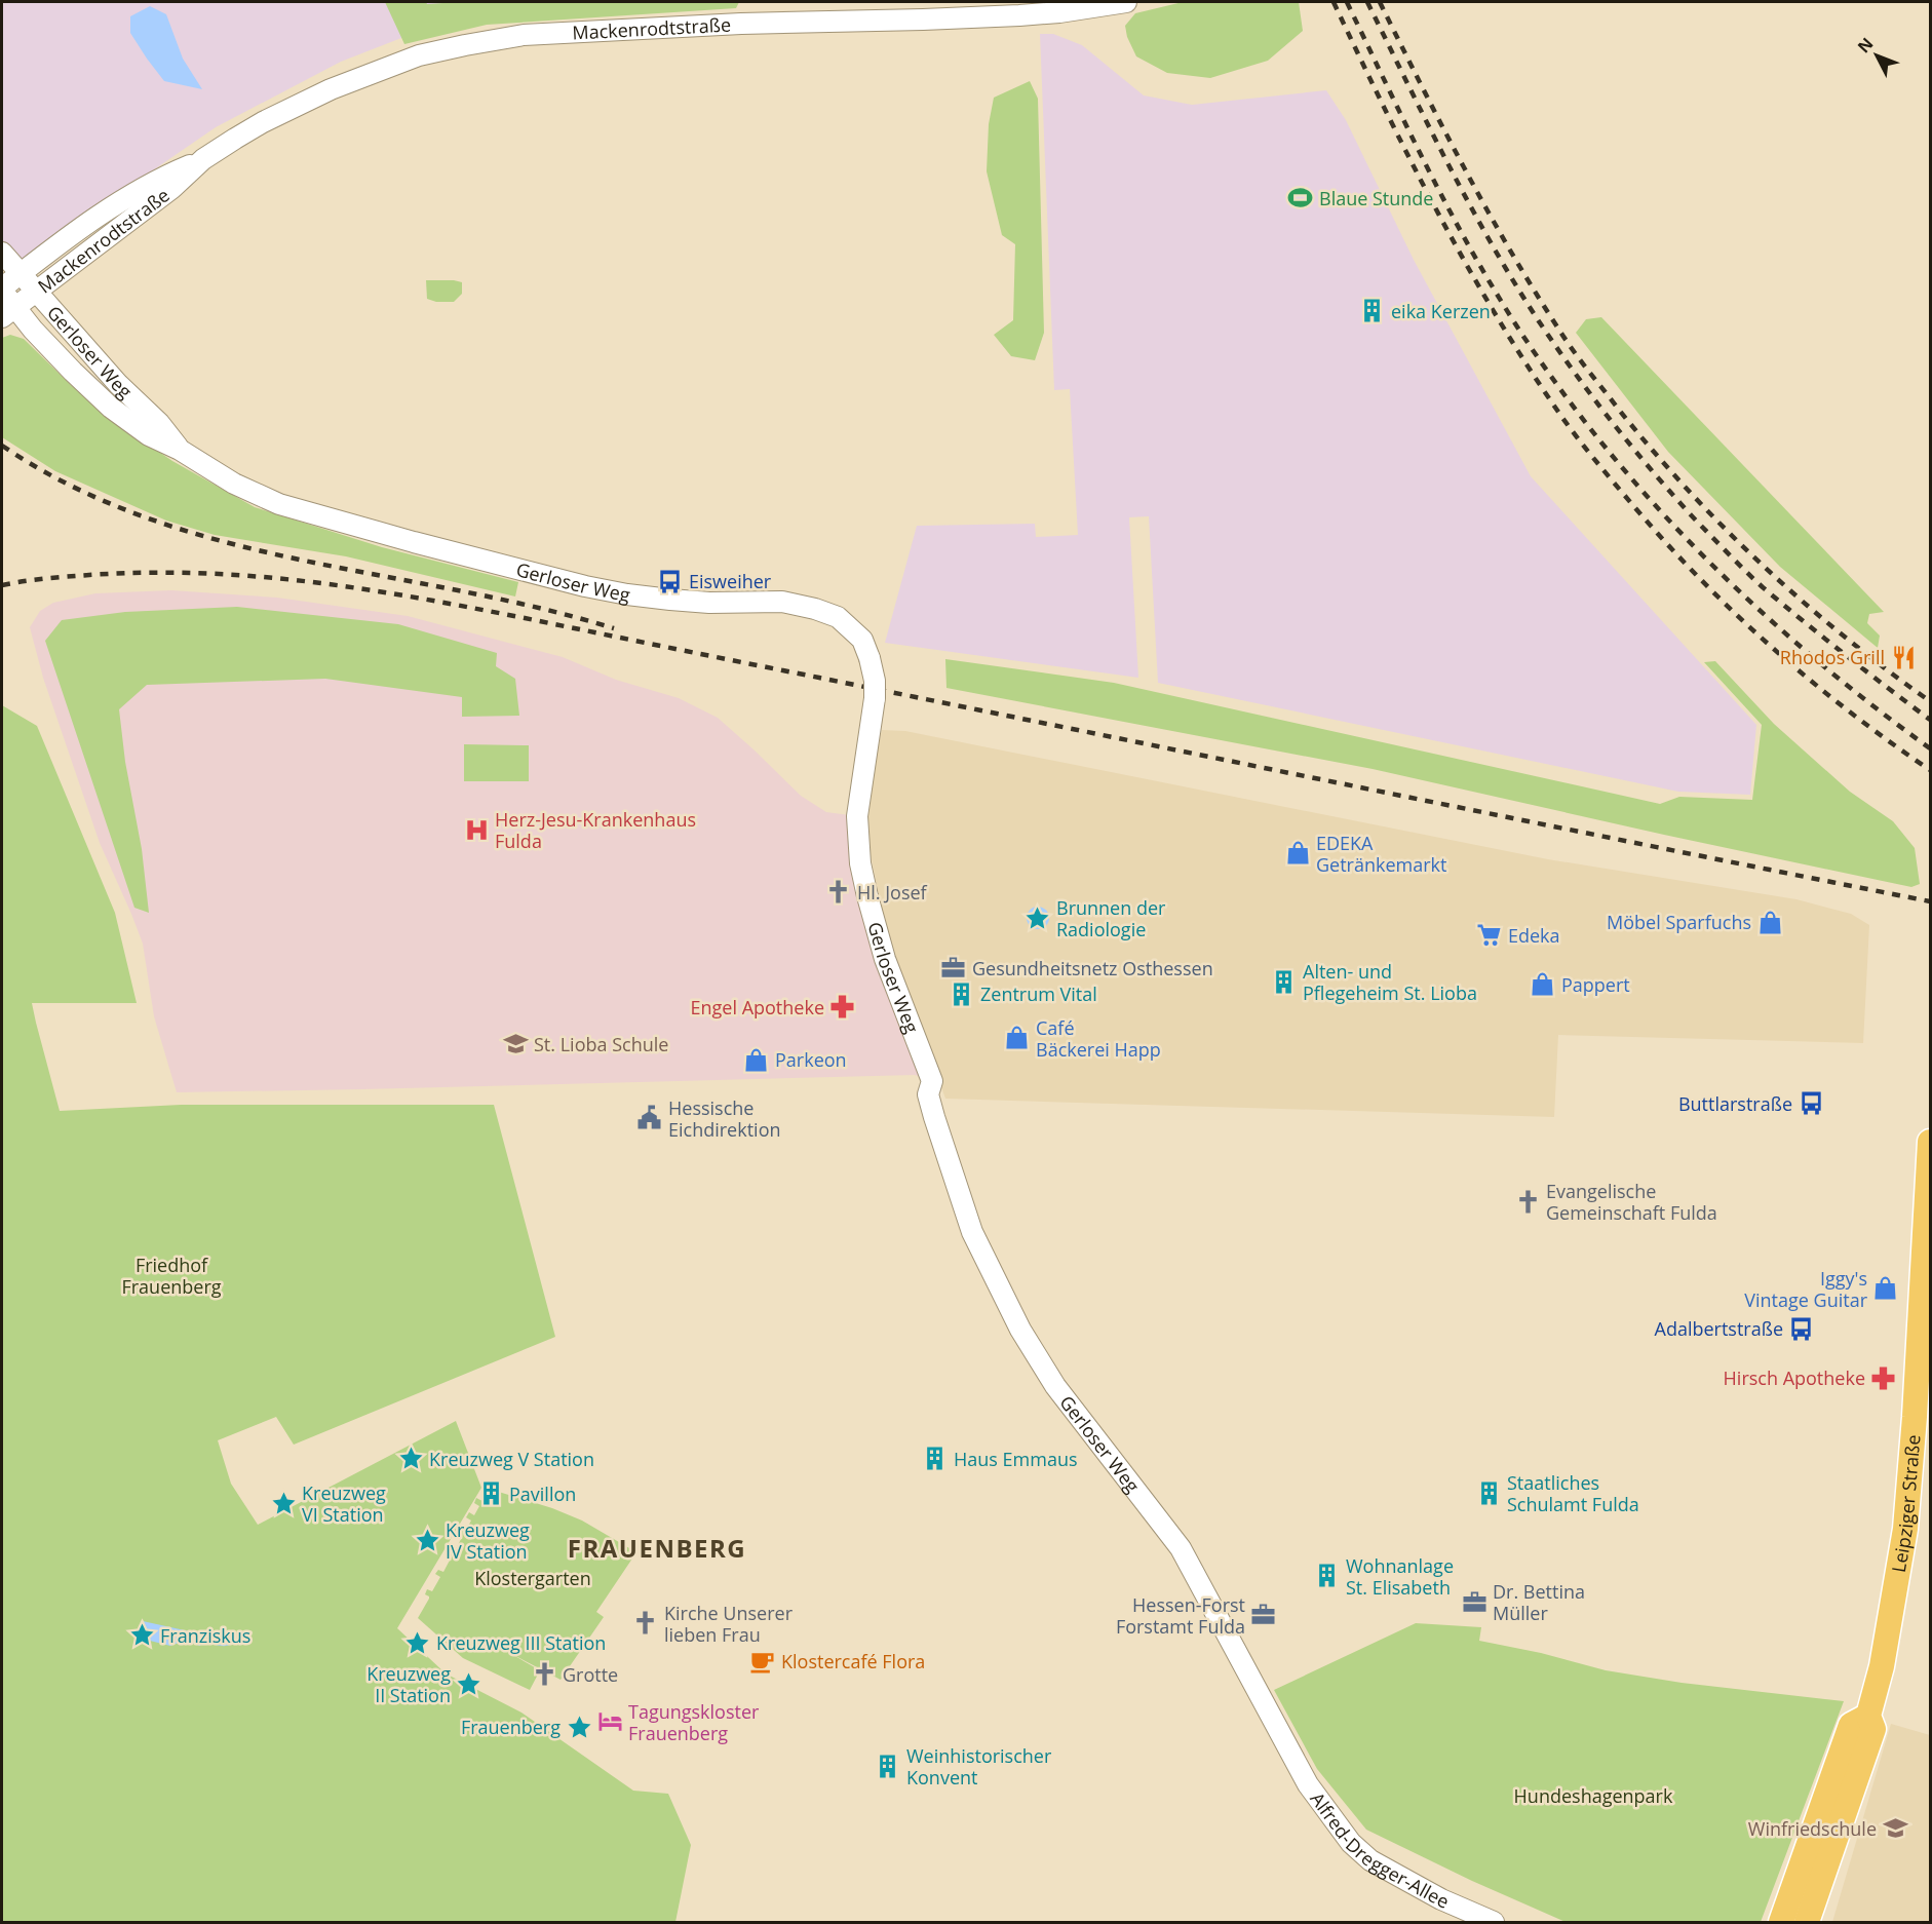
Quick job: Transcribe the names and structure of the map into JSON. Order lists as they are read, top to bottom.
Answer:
{
  "streets": {
    "main road": ["Leipziger Straße"],
    "street": ["Mackenrodtstraße", "Gerloser Weg", "Alfred-Dregger-Allee"]
  },
  "crossings": [
    ["Mackenrodtstraße", "Gerloser Weg"],
    ["Gerloser Weg", "Alfred-Dregger-Allee"]
  ],
  "districts": ["FRAUENBERG"],
  "parks": ["Friedhof Frauenberg", "Klostergarten", "Hundeshagenpark"],
  "places": {
    "sports": ["Blaue Stunde"],
    "building": [
      "eika Kerzen",
      "Alten- und Pflegeheim St. Lioba",
      "Zentrum Vital",
      "Haus Emmaus",
      "Staatliches Schulamt Fulda",
      "Pavillon",
      "Wohnanlage St. Elisabeth",
      "Weinhistorischer Konvent"
    ],
    "bus stop": ["Eisweiher", "Buttlarstraße", "Adalbertstraße"],
    "restaurant": ["Rhodos Grill"],
    "hospital": ["Herz-Jesu-Krankenhaus Fulda"],
    "shop": [
      "EDEKA Getränkemarkt",
      "Möbel Sparfuchs",
      "Pappert",
      "Café Bäckerei Happ",
      "Parkeon",
      "Iggy's Vintage Guitar"
    ],
    "church": [
      "Hl. Josef",
      "Evangelische Gemeinschaft Fulda",
      "Kirche Unserer lieben Frau",
      "Grotte"
    ],
    "place": [
      "Brunnen der Radiologie",
      "Kreuzweg V Station",
      "Kreuzweg VI Station",
      "Kreuzweg IV Station",
      "Franziskus",
      "Kreuzweg III Station",
      "Kreuzweg II Station",
      "Frauenberg"
    ],
    "supermarket": ["Edeka"],
    "office": ["Gesundheitsnetz Osthessen", "Dr. Bettina Müller", "Hessen-Forst Forstamt Fulda"],
    "pharmacy": ["Engel Apotheke", "Hirsch Apotheke"],
    "school or university": ["St. Lioba Schule", "Winfriedschule"],
    "public building": ["Hessische Eichdirektion"],
    "cafe": ["Klostercafé Flora"],
    "hotel": ["Tagungskloster Frauenberg"]
  },
  "north": "top left"
}
